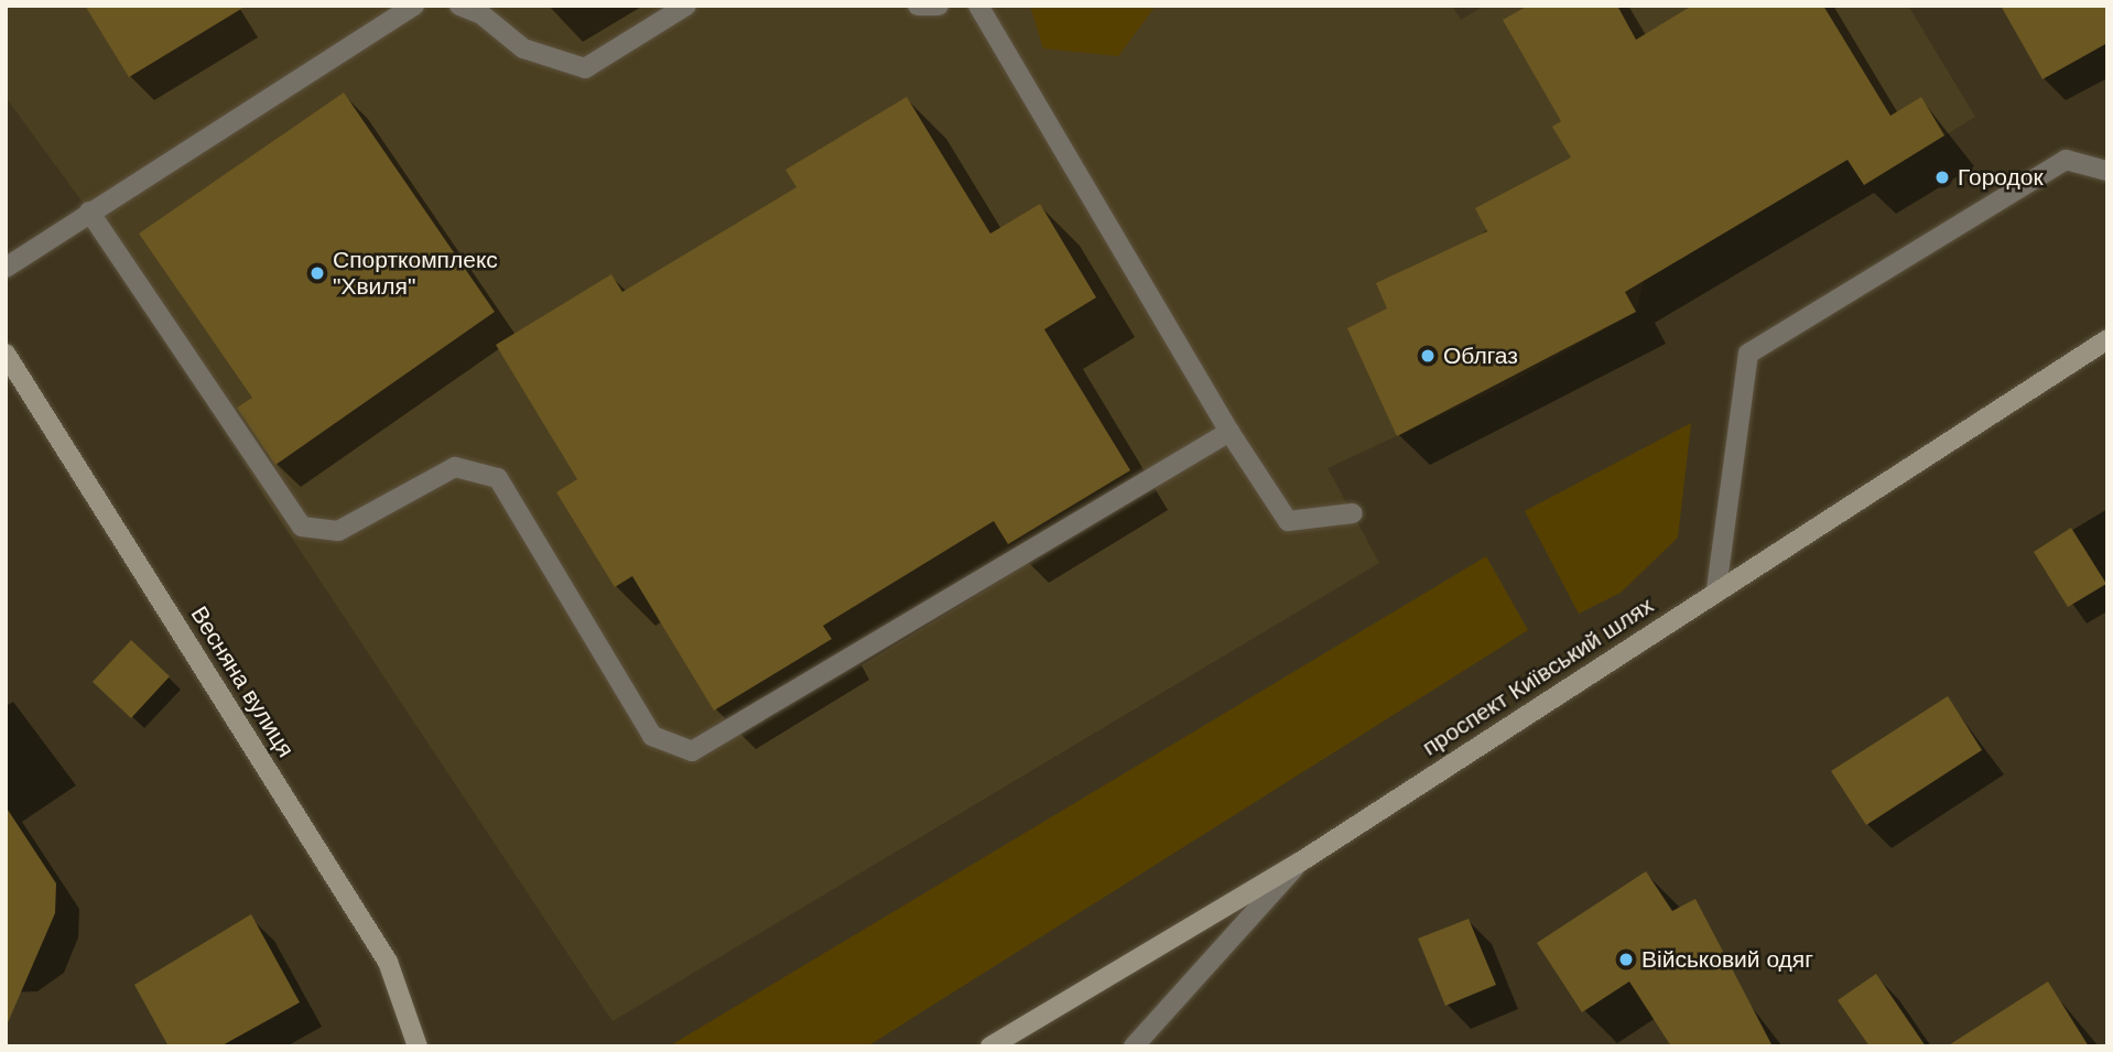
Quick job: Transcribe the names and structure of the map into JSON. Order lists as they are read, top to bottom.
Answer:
{
  "streets": {
    "main road": ["проспект Київський шлях", "Весняна вулиця"]
  },
  "places": [
    "Городок",
    "Спорткомплекс \"Хвиля\"",
    "Облгаз",
    "Військовий одяг"
  ]
}
